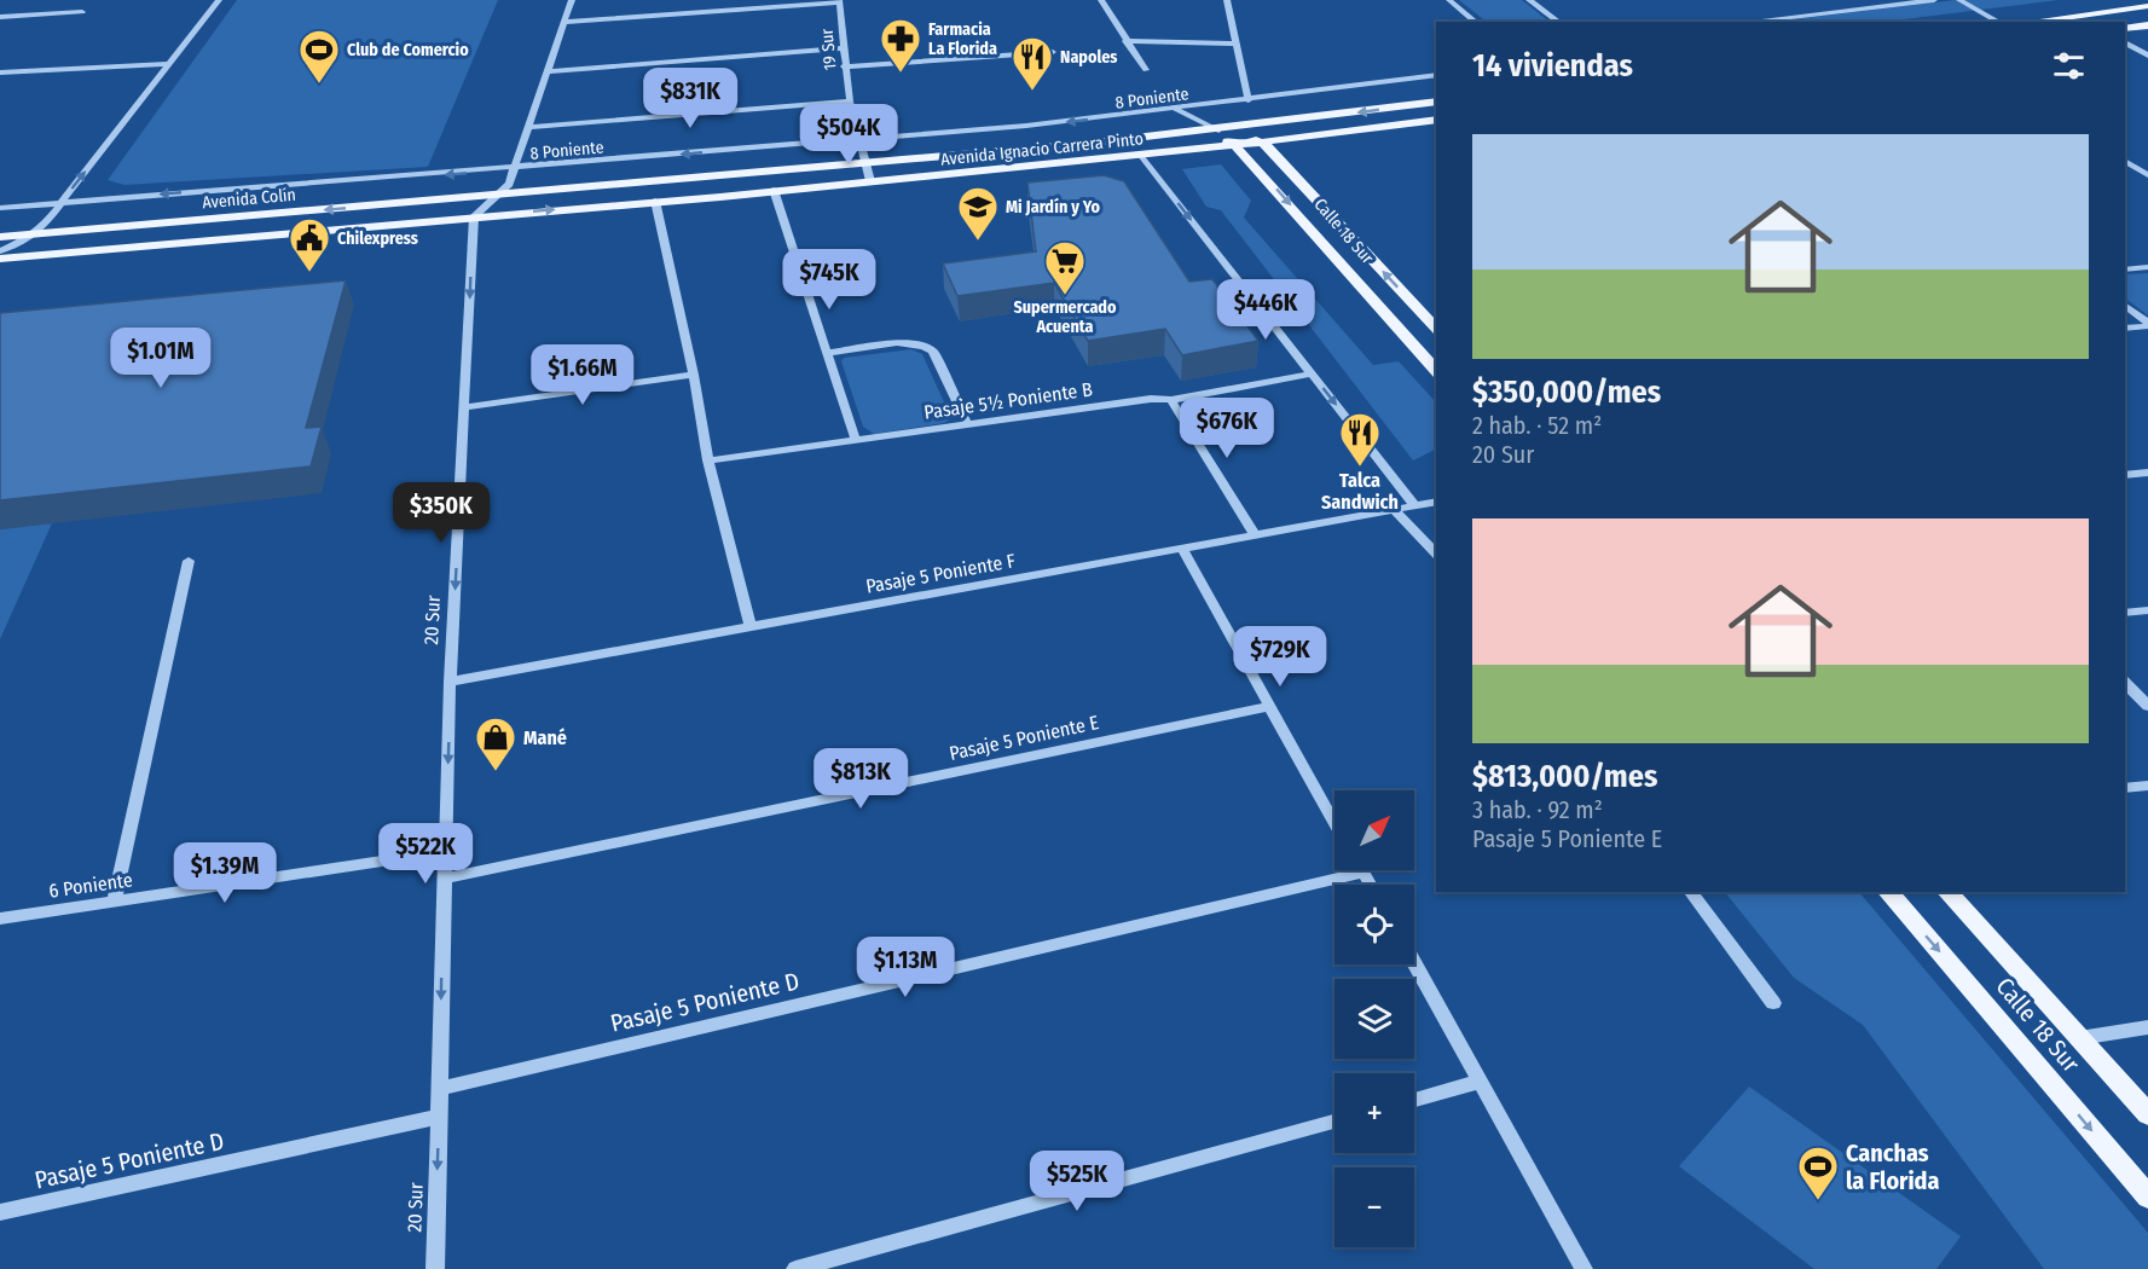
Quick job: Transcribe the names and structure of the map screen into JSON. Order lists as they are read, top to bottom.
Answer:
{
  "streets": {
    "main road": ["Avenida Ignacio Carrera Pinto", "Avenida Colín", "Calle 18 Sur"],
    "street": [
      "19 Sur",
      "8 Poniente",
      "Pasaje 5½ Poniente B",
      "Pasaje 5 Poniente F",
      "20 Sur",
      "Pasaje 5 Poniente E",
      "6 Poniente",
      "Pasaje 5 Poniente D"
    ]
  },
  "crossings": [
    ["19 Sur", "8 Poniente"],
    ["19 Sur", "Avenida Ignacio Carrera Pinto"],
    ["Avenida Ignacio Carrera Pinto", "Avenida Colín"],
    ["Avenida Ignacio Carrera Pinto", "Calle 18 Sur"],
    ["Avenida Ignacio Carrera Pinto", "20 Sur"],
    ["Avenida Colín", "20 Sur"],
    ["Pasaje 5 Poniente F", "20 Sur"],
    ["20 Sur", "Pasaje 5 Poniente E"],
    ["20 Sur", "6 Poniente"],
    ["20 Sur", "Pasaje 5 Poniente D"]
  ],
  "one_way": ["20 Sur"],
  "places": {
    "pharmacy": ["Farmacia La Florida"],
    "sports": ["Club de Comercio", "Canchas la Florida"],
    "restaurant": ["Napoles", "Talca Sandwich"],
    "school or university": ["Mi Jardín y Yo"],
    "public building": ["Chilexpress"],
    "supermarket": ["Supermercado Acuenta"],
    "shop": ["Mané"]
  },
  "north": "top right",
  "page": {
    "heading": "14 viviendas",
    "price": [
      "$831K",
      "$504K",
      "$745K",
      "$446K",
      "$1.01M",
      "$1.66M",
      "$676K",
      "$350K",
      "$729K",
      "$813K",
      "$522K",
      "$1.39M",
      "$1.13M",
      "$525K"
    ],
    "list": [
      {
        "name": "$350,000/mes",
        "note": "2 hab. · 52 m² · 20 Sur"
      },
      {
        "name": "$813,000/mes",
        "note": "3 hab. · 92 m² · Pasaje 5 Poniente E"
      }
    ],
    "map_buttons": ["+", "−"]
  }
}
